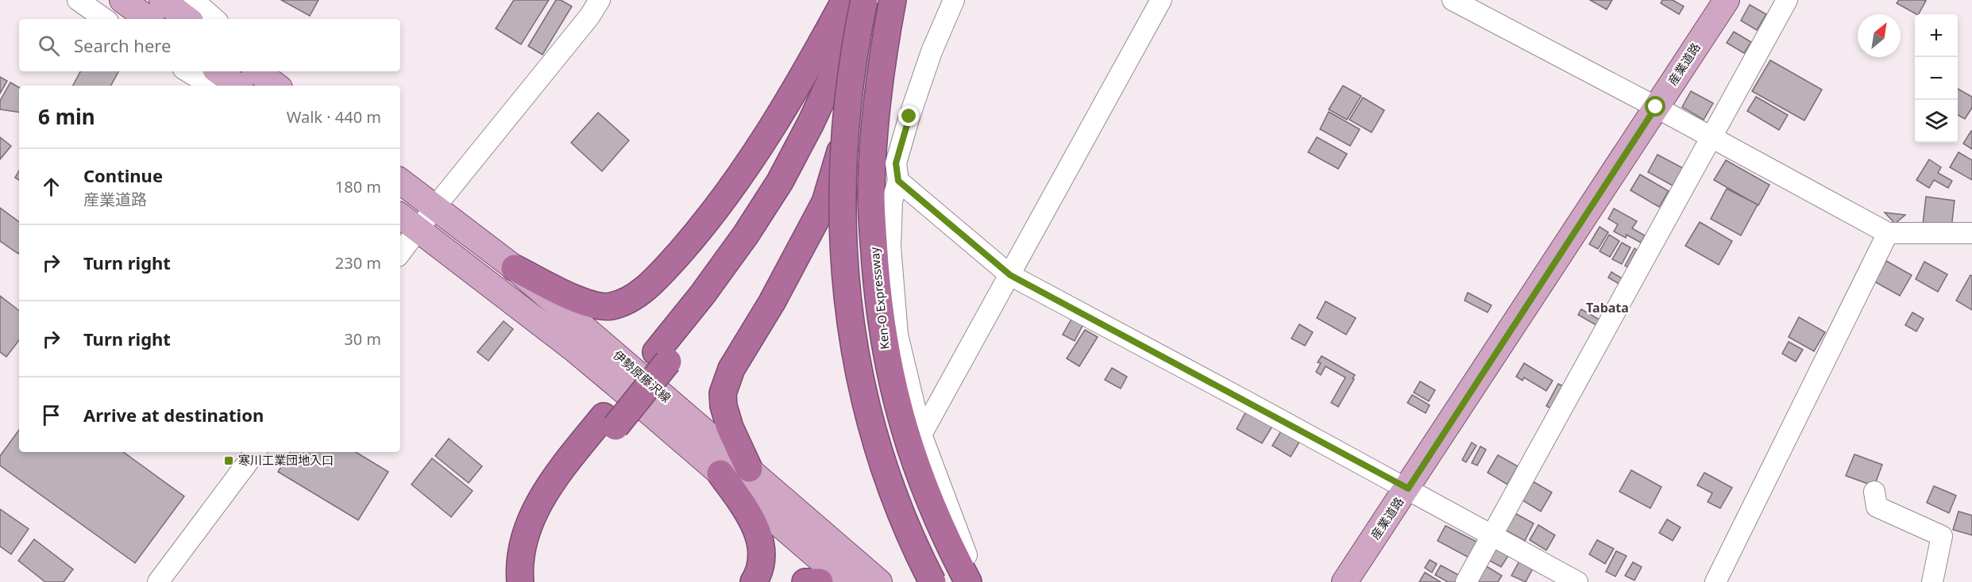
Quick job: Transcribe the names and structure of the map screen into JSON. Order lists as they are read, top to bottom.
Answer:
{
  "streets": {
    "highway": ["Ken-O Expressway"],
    "main road": ["産業道路", "伊勢原藤沢線"]
  },
  "districts": ["Tabata"],
  "places": {
    "transit": ["寒川工業団地入口"]
  },
  "north": "top right",
  "page": {
    "map_buttons": ["+", "−"],
    "search": "Search here",
    "heading": ["6 min", "Walk · 440 m"],
    "list": [
      ["Continue", "産業道路", "180 m"],
      ["Turn right", "230 m"],
      ["Turn right", "30 m"],
      "Arrive at destination"
    ]
  }
}
